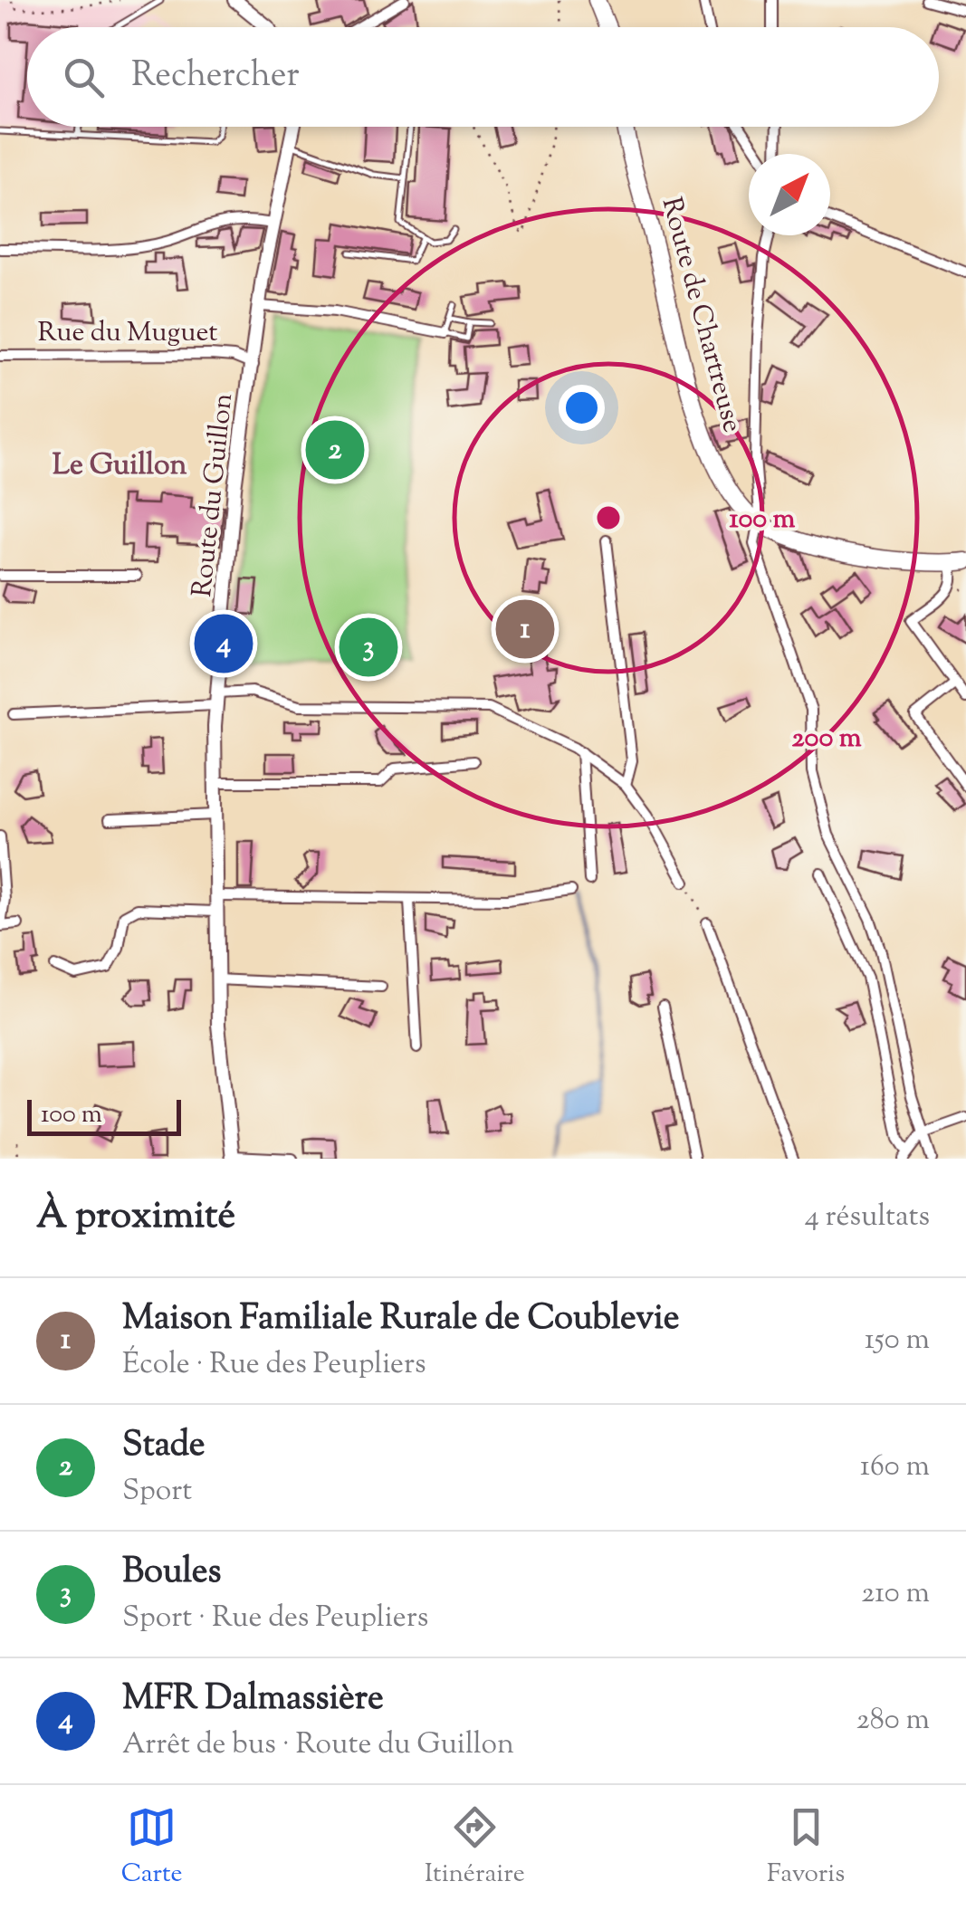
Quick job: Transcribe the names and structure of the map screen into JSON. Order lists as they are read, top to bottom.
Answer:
{
  "streets": {
    "main road": ["Route de Chartreuse"],
    "street": ["Rue du Muguet", "Route du Guillon"]
  },
  "crossings": [
    ["Rue du Muguet", "Route du Guillon"]
  ],
  "districts": ["Le Guillon"],
  "scale_bar": "100 m",
  "north": "top right",
  "page": {
    "search": "Rechercher",
    "pins": [
      "2",
      "1",
      "4",
      "3"
    ],
    "scale": "100 m",
    "heading": ["À proximité", "4 résultats"],
    "list": [
      {
        "mark": "1",
        "name": "Maison Familiale Rurale de Coublevie",
        "note": "École · Rue des Peupliers",
        "value": "150 m"
      },
      {
        "mark": "2",
        "name": "Stade",
        "note": "Sport",
        "value": "160 m"
      },
      {
        "mark": "3",
        "name": "Boules",
        "note": "Sport · Rue des Peupliers",
        "value": "210 m"
      },
      {
        "mark": "4",
        "name": "MFR Dalmassière",
        "note": "Arrêt de bus · Route du Guillon",
        "value": "280 m"
      }
    ],
    "nav": ["Carte", "Itinéraire", "Favoris"]
  },
  "rings": ["100 m", "200 m"]
}
